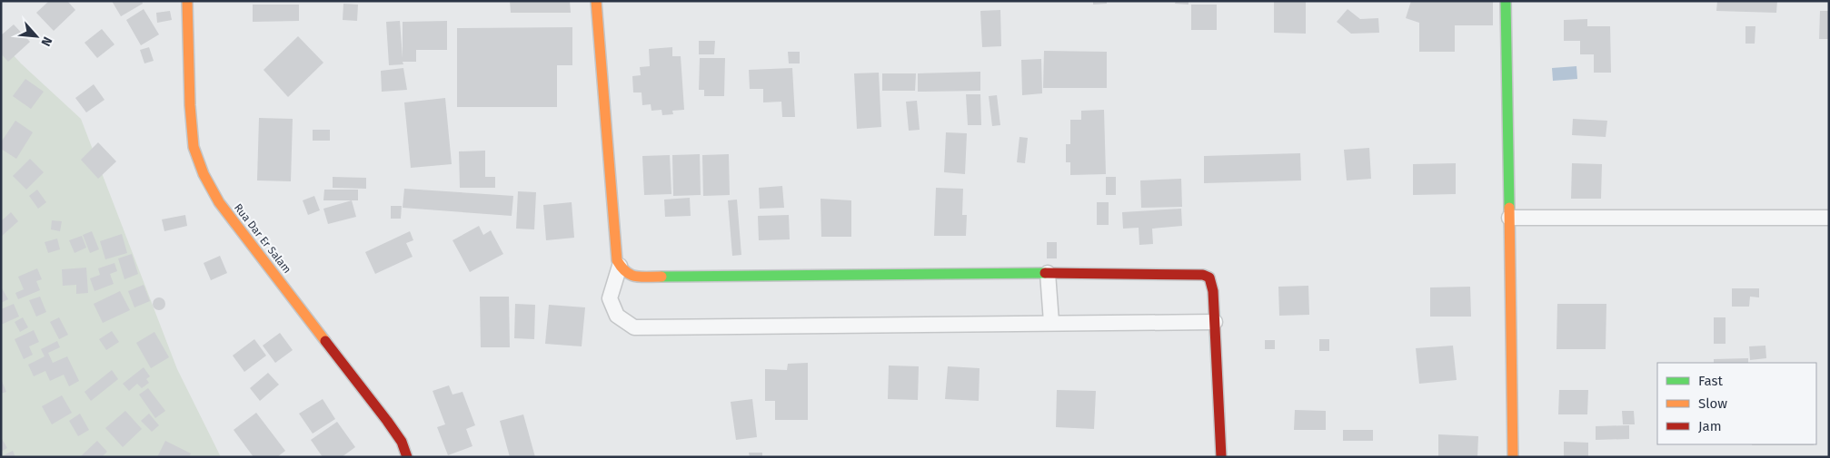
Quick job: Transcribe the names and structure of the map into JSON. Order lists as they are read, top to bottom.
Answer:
{
  "streets": {
    "street": ["Rua Dar Er Salam"]
  },
  "legend": ["Fast", "Slow", "Jam"],
  "north": "bottom right"
}
